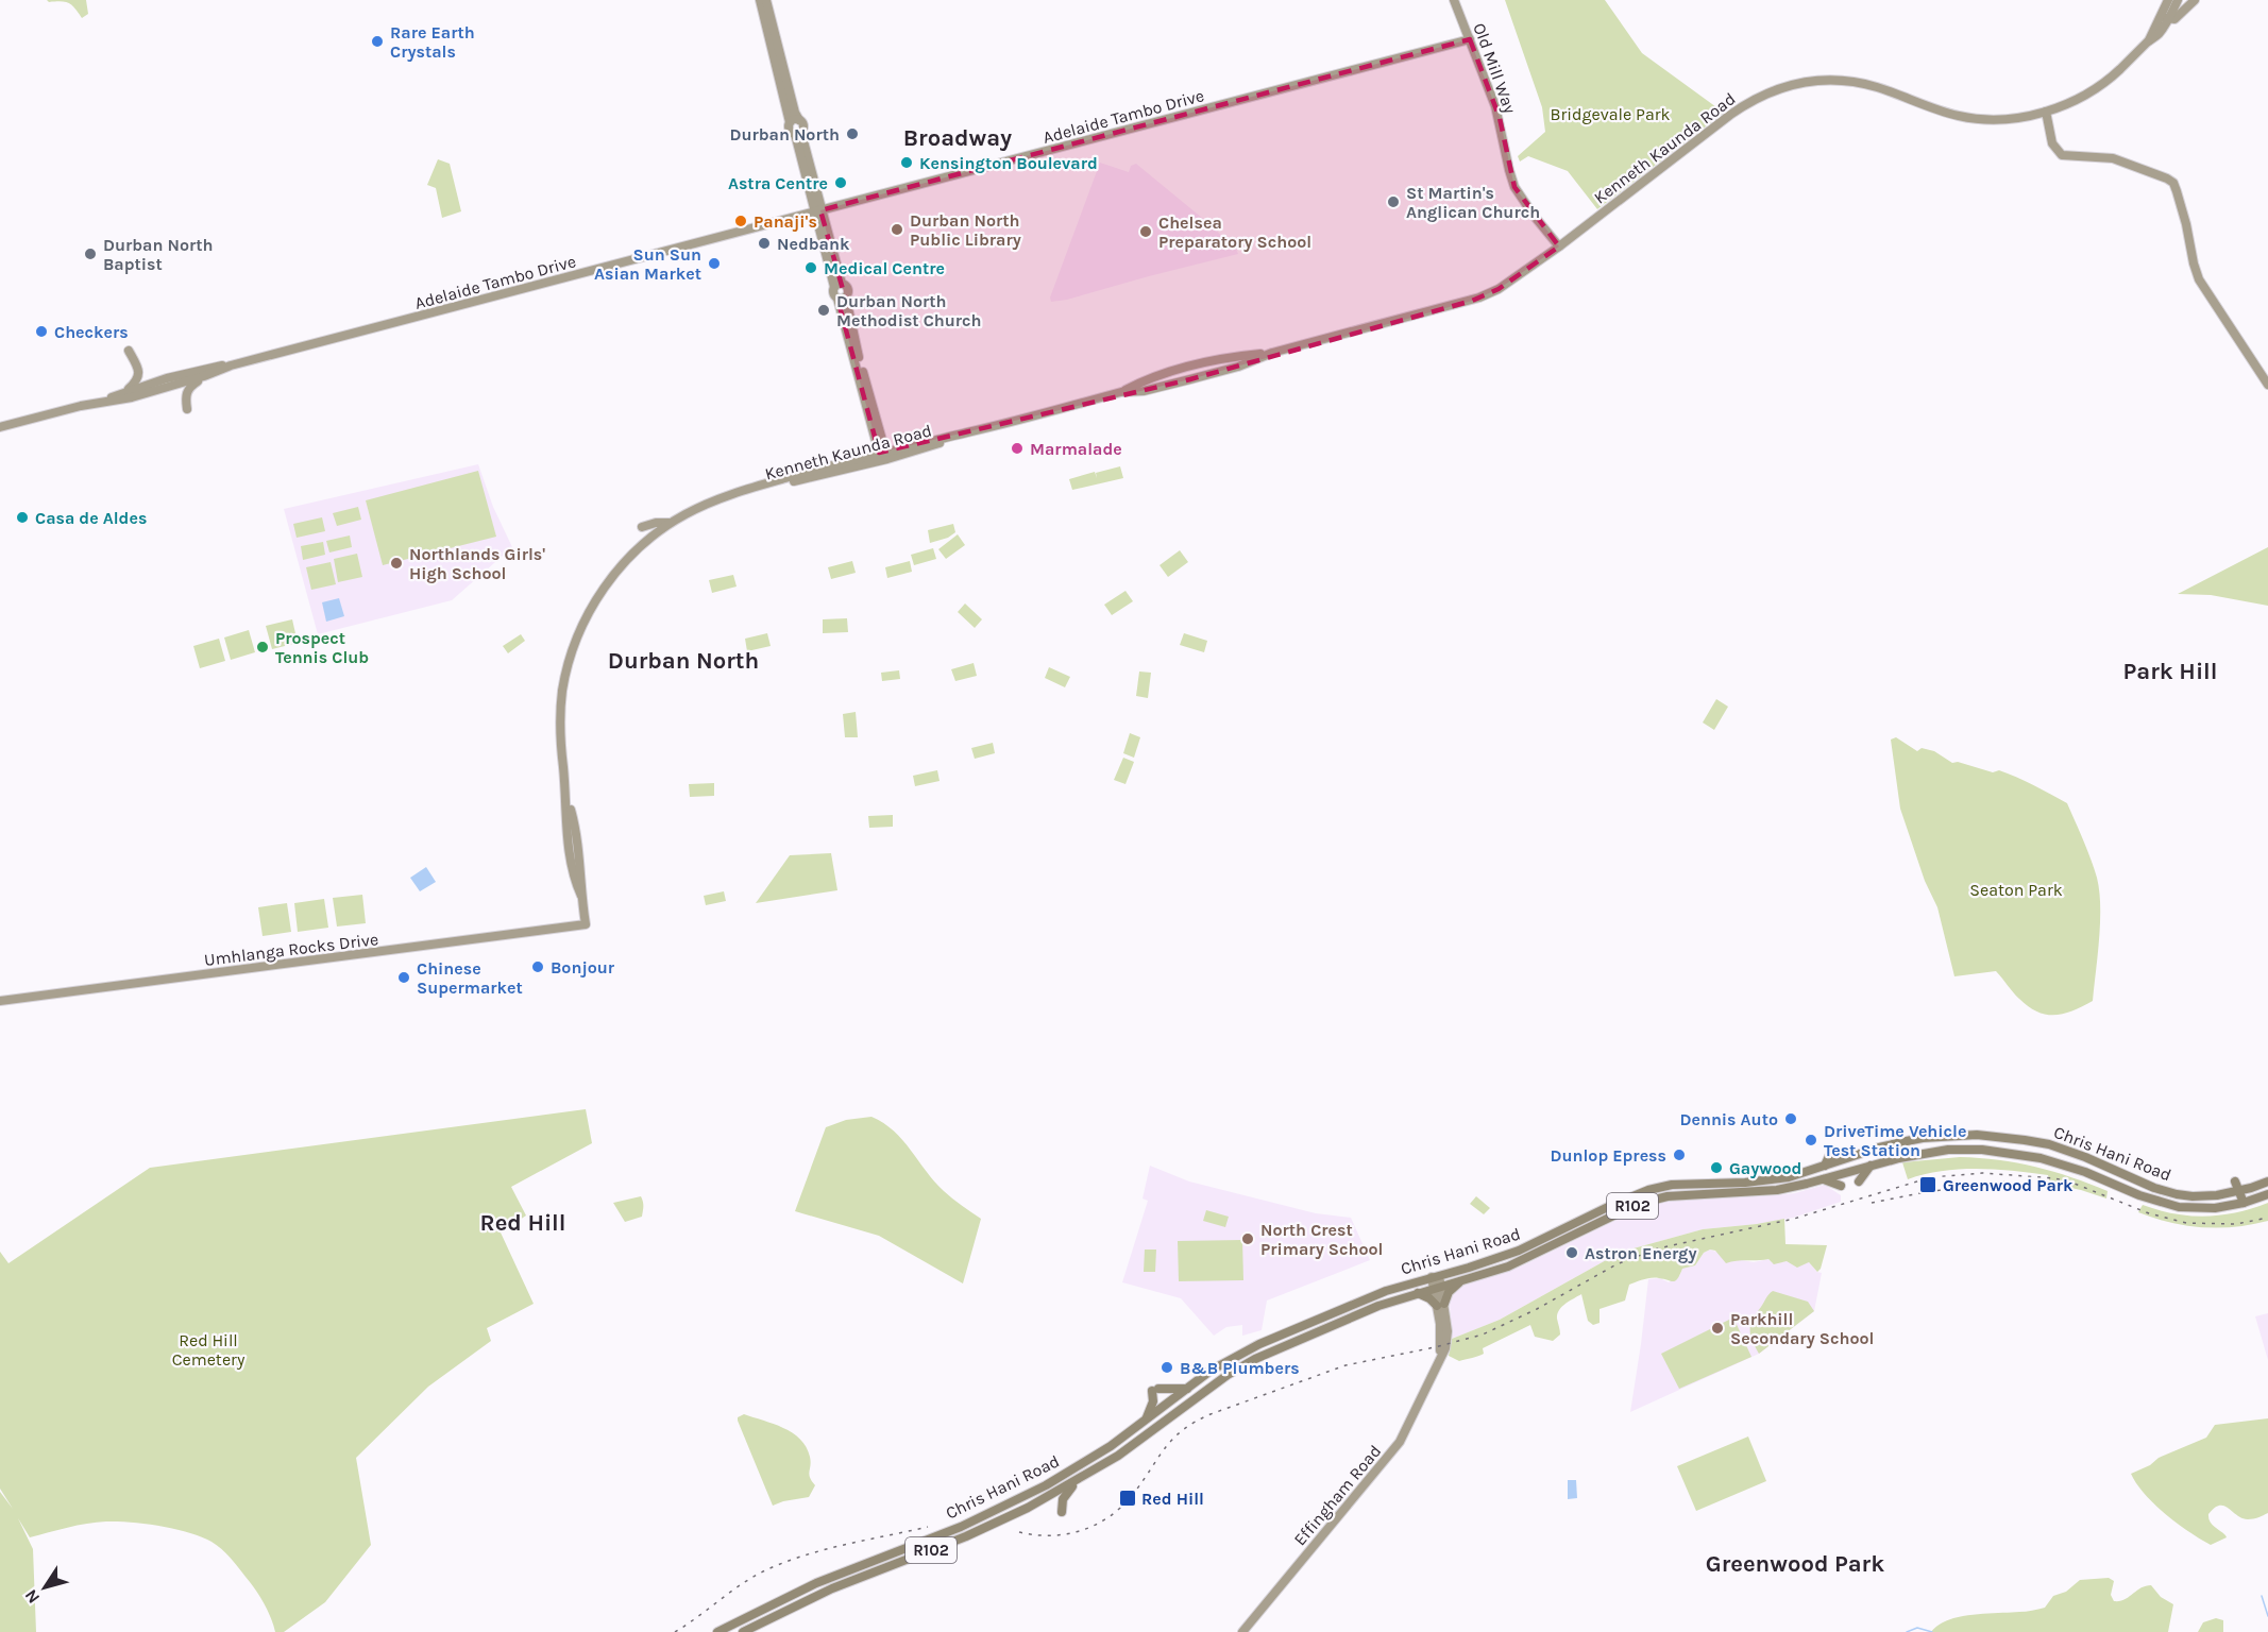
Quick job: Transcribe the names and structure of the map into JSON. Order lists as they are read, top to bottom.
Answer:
{
  "streets": {
    "main road": ["Chris Hani Road", "R102"],
    "street": [
      "Old Mill Way",
      "Adelaide Tambo Drive",
      "Kenneth Kaunda Road",
      "Umhlanga Rocks Drive",
      "Effingham Road"
    ]
  },
  "crossings": [
    ["Old Mill Way", "Adelaide Tambo Drive"],
    ["Old Mill Way", "Kenneth Kaunda Road"],
    ["Kenneth Kaunda Road", "Umhlanga Rocks Drive"],
    ["Chris Hani Road", "Effingham Road"]
  ],
  "districts": [
    "Broadway",
    "Durban North",
    "Park Hill",
    "Red Hill",
    "Greenwood Park"
  ],
  "parks": ["Bridgevale Park", "Seaton Park", "Red Hill Cemetery"],
  "places": {
    "other": [
      "Rare Earth Crystals",
      "Durban North",
      "Kensington Boulevard",
      "Astra Centre",
      "St Martin's Anglican Church",
      "Panaji's",
      "Durban North Public Library",
      "Chelsea Preparatory School",
      "Nedbank",
      "Durban North Baptist",
      "Sun Sun Asian Market",
      "Medical Centre",
      "Durban North Methodist Church",
      "Checkers",
      "Marmalade",
      "Casa de Aldes",
      "Northlands Girls' High School",
      "Prospect Tennis Club",
      "Bonjour",
      "Chinese Supermarket",
      "Dennis Auto",
      "DriveTime Vehicle Test Station",
      "Dunlop Epress",
      "Gaywood",
      "North Crest Primary School",
      "Astron Energy",
      "Parkhill Secondary School",
      "B&B Plumbers"
    ],
    "transit": ["Greenwood Park", "Red Hill"]
  },
  "north": "bottom left"
}
